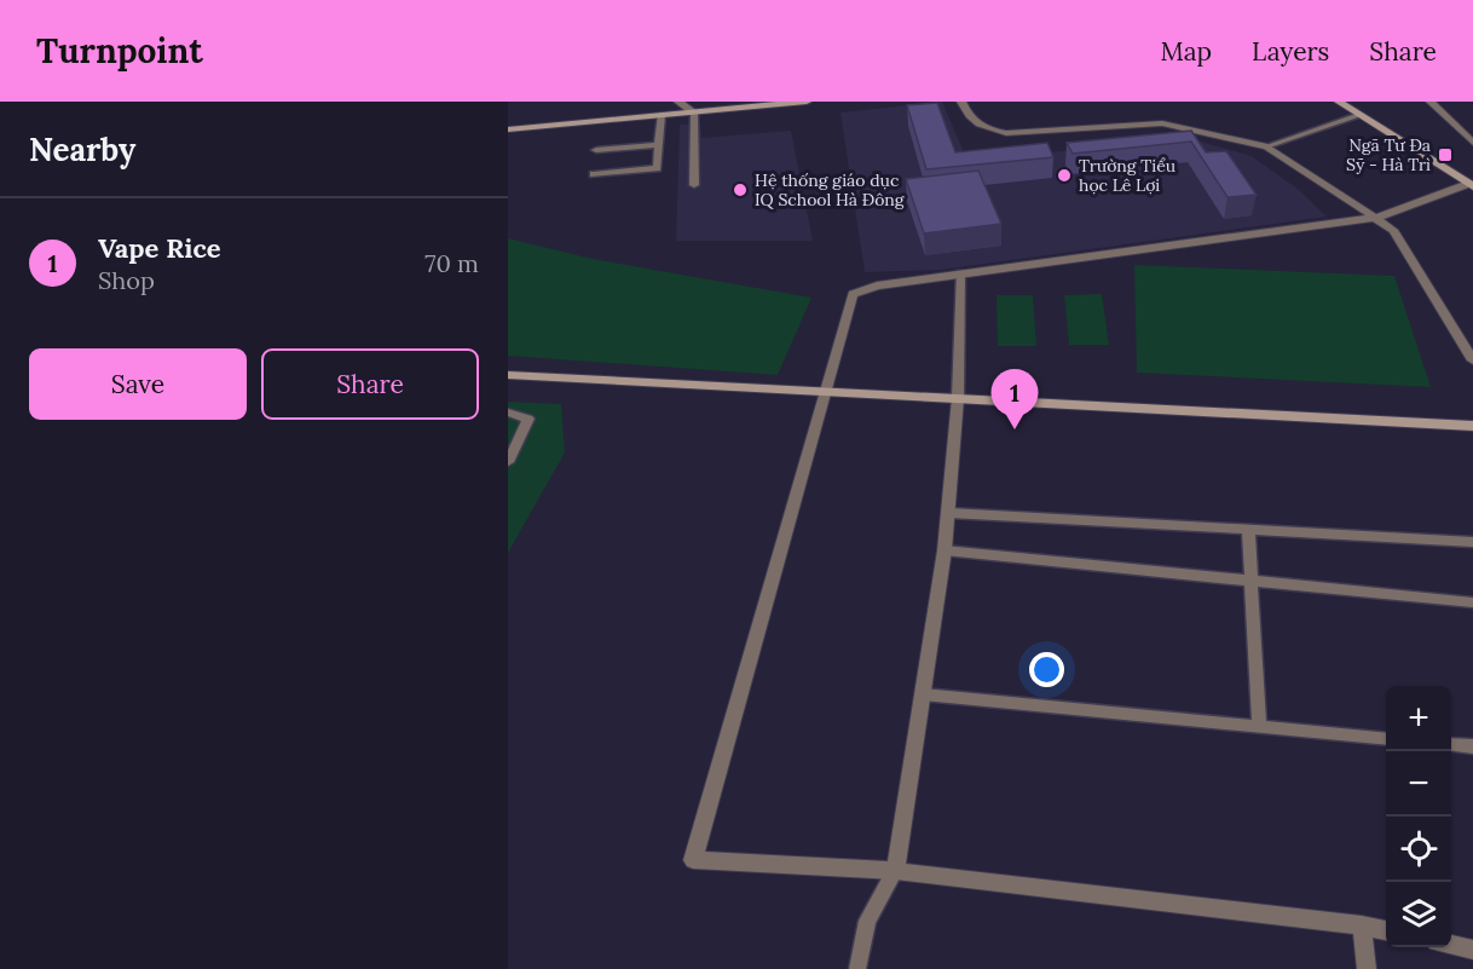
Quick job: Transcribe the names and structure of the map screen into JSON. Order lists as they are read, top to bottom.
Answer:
{
  "places": {
    "transit": ["Ngã Tư Đa Sỹ - Hà Trì"],
    "other": ["Trường Tiểu học Lê Lợi", "Hệ thống giáo dục IQ School Hà Đông"]
  },
  "page": {
    "header": "Turnpoint",
    "nav": ["Map", "Layers", "Share"],
    "heading": "Nearby",
    "list": [
      {
        "mark": "1",
        "name": "Vape Rice",
        "note": "Shop",
        "value": "70 m"
      }
    ],
    "buttons": ["Save", "Share"],
    "pins": "1",
    "map_buttons": ["+", "−"]
  }
}
